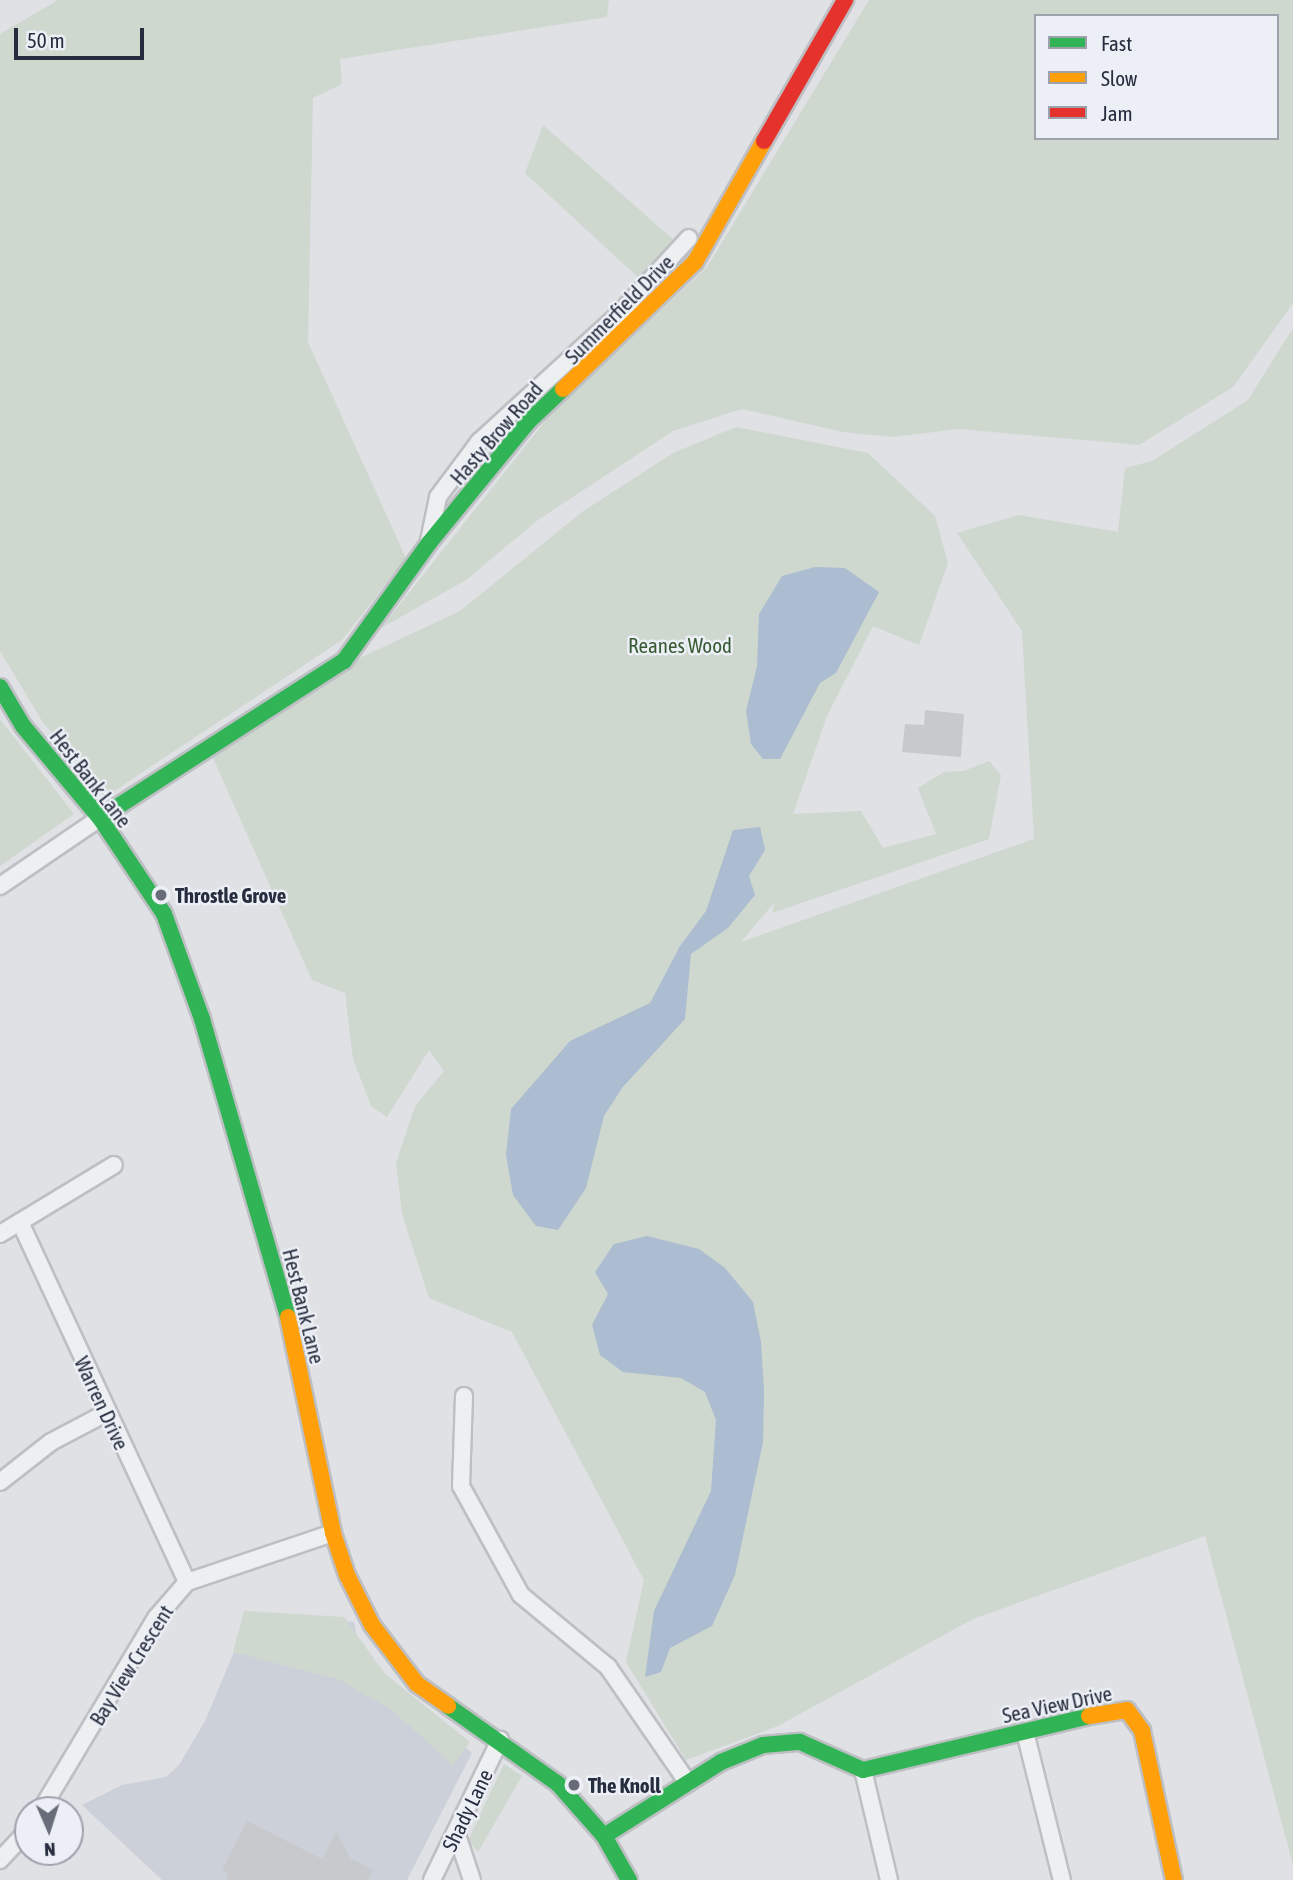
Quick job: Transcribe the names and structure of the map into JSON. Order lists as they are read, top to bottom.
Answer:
{
  "streets": {
    "street": [
      "Summerfield Drive",
      "Hasty Brow Road",
      "Hest Bank Lane",
      "Warren Drive",
      "Bay View Crescent",
      "Sea View Drive",
      "Shady Lane"
    ]
  },
  "crossings": [
    ["Summerfield Drive", "Hasty Brow Road"],
    ["Hasty Brow Road", "Hest Bank Lane"],
    ["Hest Bank Lane", "Shady Lane"],
    ["Warren Drive", "Bay View Crescent"]
  ],
  "parks": ["Reanes Wood"],
  "places": ["Throstle Grove", "The Knoll"],
  "legend": ["Fast", "Slow", "Jam"],
  "scale_bar": "50 m",
  "north": "bottom"
}
